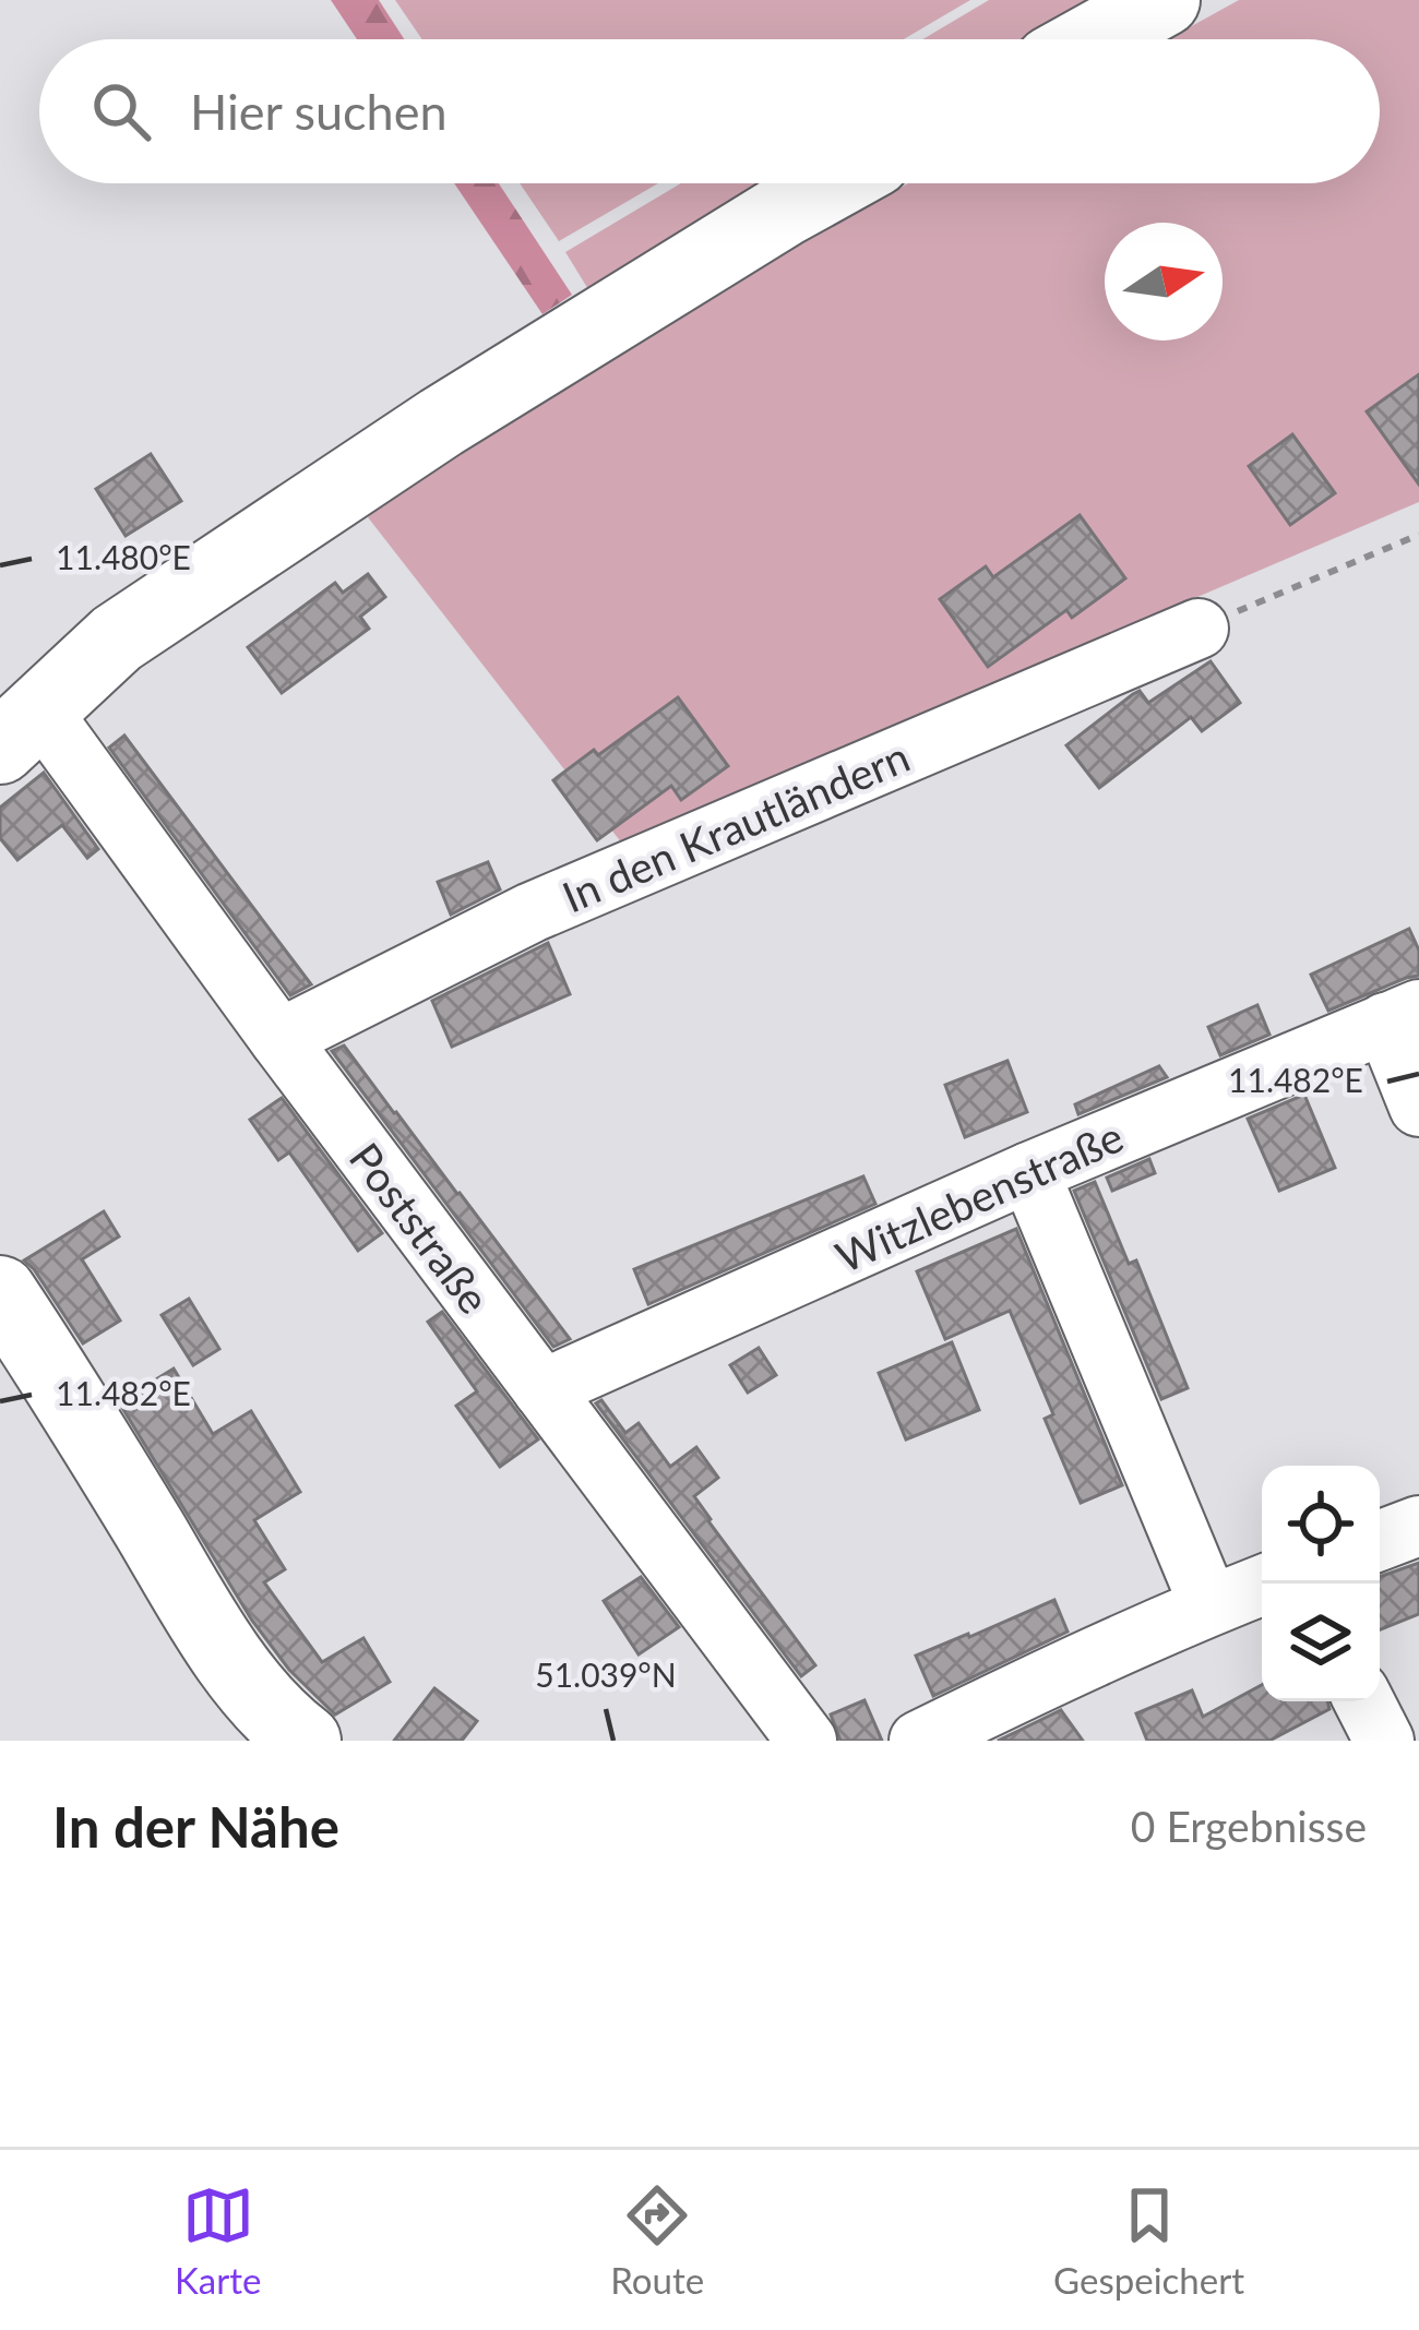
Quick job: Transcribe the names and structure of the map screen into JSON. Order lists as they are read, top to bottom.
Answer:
{
  "streets": {
    "street": ["In den Krautländern", "Witzlebenstraße", "Poststraße"]
  },
  "crossings": [
    ["In den Krautländern", "Poststraße"],
    ["Witzlebenstraße", "Poststraße"]
  ],
  "north": "right",
  "page": {
    "search": "Hier suchen",
    "heading": ["In der Nähe", "0 Ergebnisse"],
    "nav": ["Karte", "Route", "Gespeichert"]
  },
  "coordinates": ["11.480°E", "11.482°E", "51.039°N"]
}
